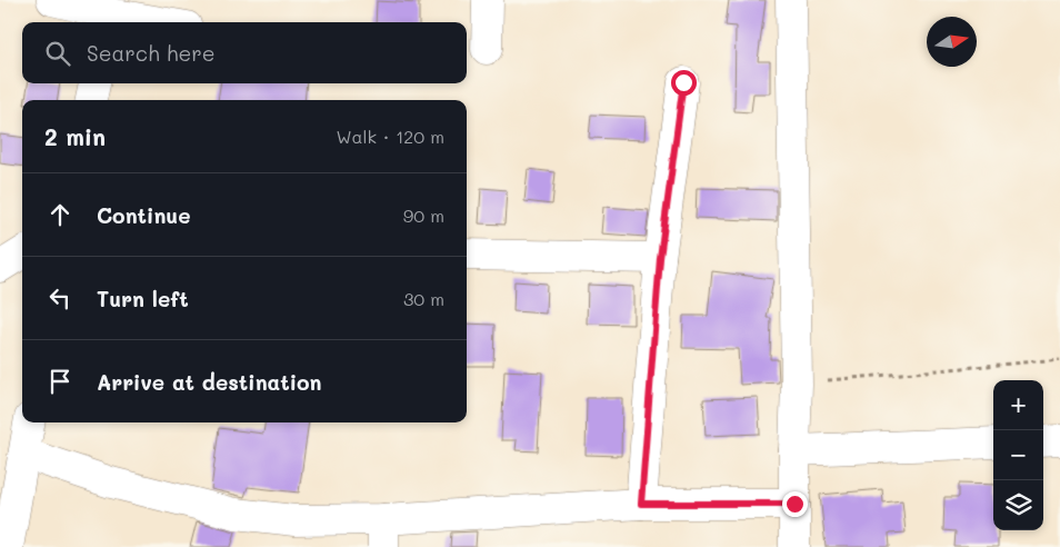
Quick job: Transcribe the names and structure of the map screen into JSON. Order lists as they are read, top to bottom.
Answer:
{
  "north": "right",
  "page": {
    "search": "Search here",
    "heading": ["2 min", "Walk · 120 m"],
    "list": [
      ["Continue", "90 m"],
      ["Turn left", "30 m"],
      "Arrive at destination"
    ],
    "map_buttons": ["+", "−"]
  }
}
